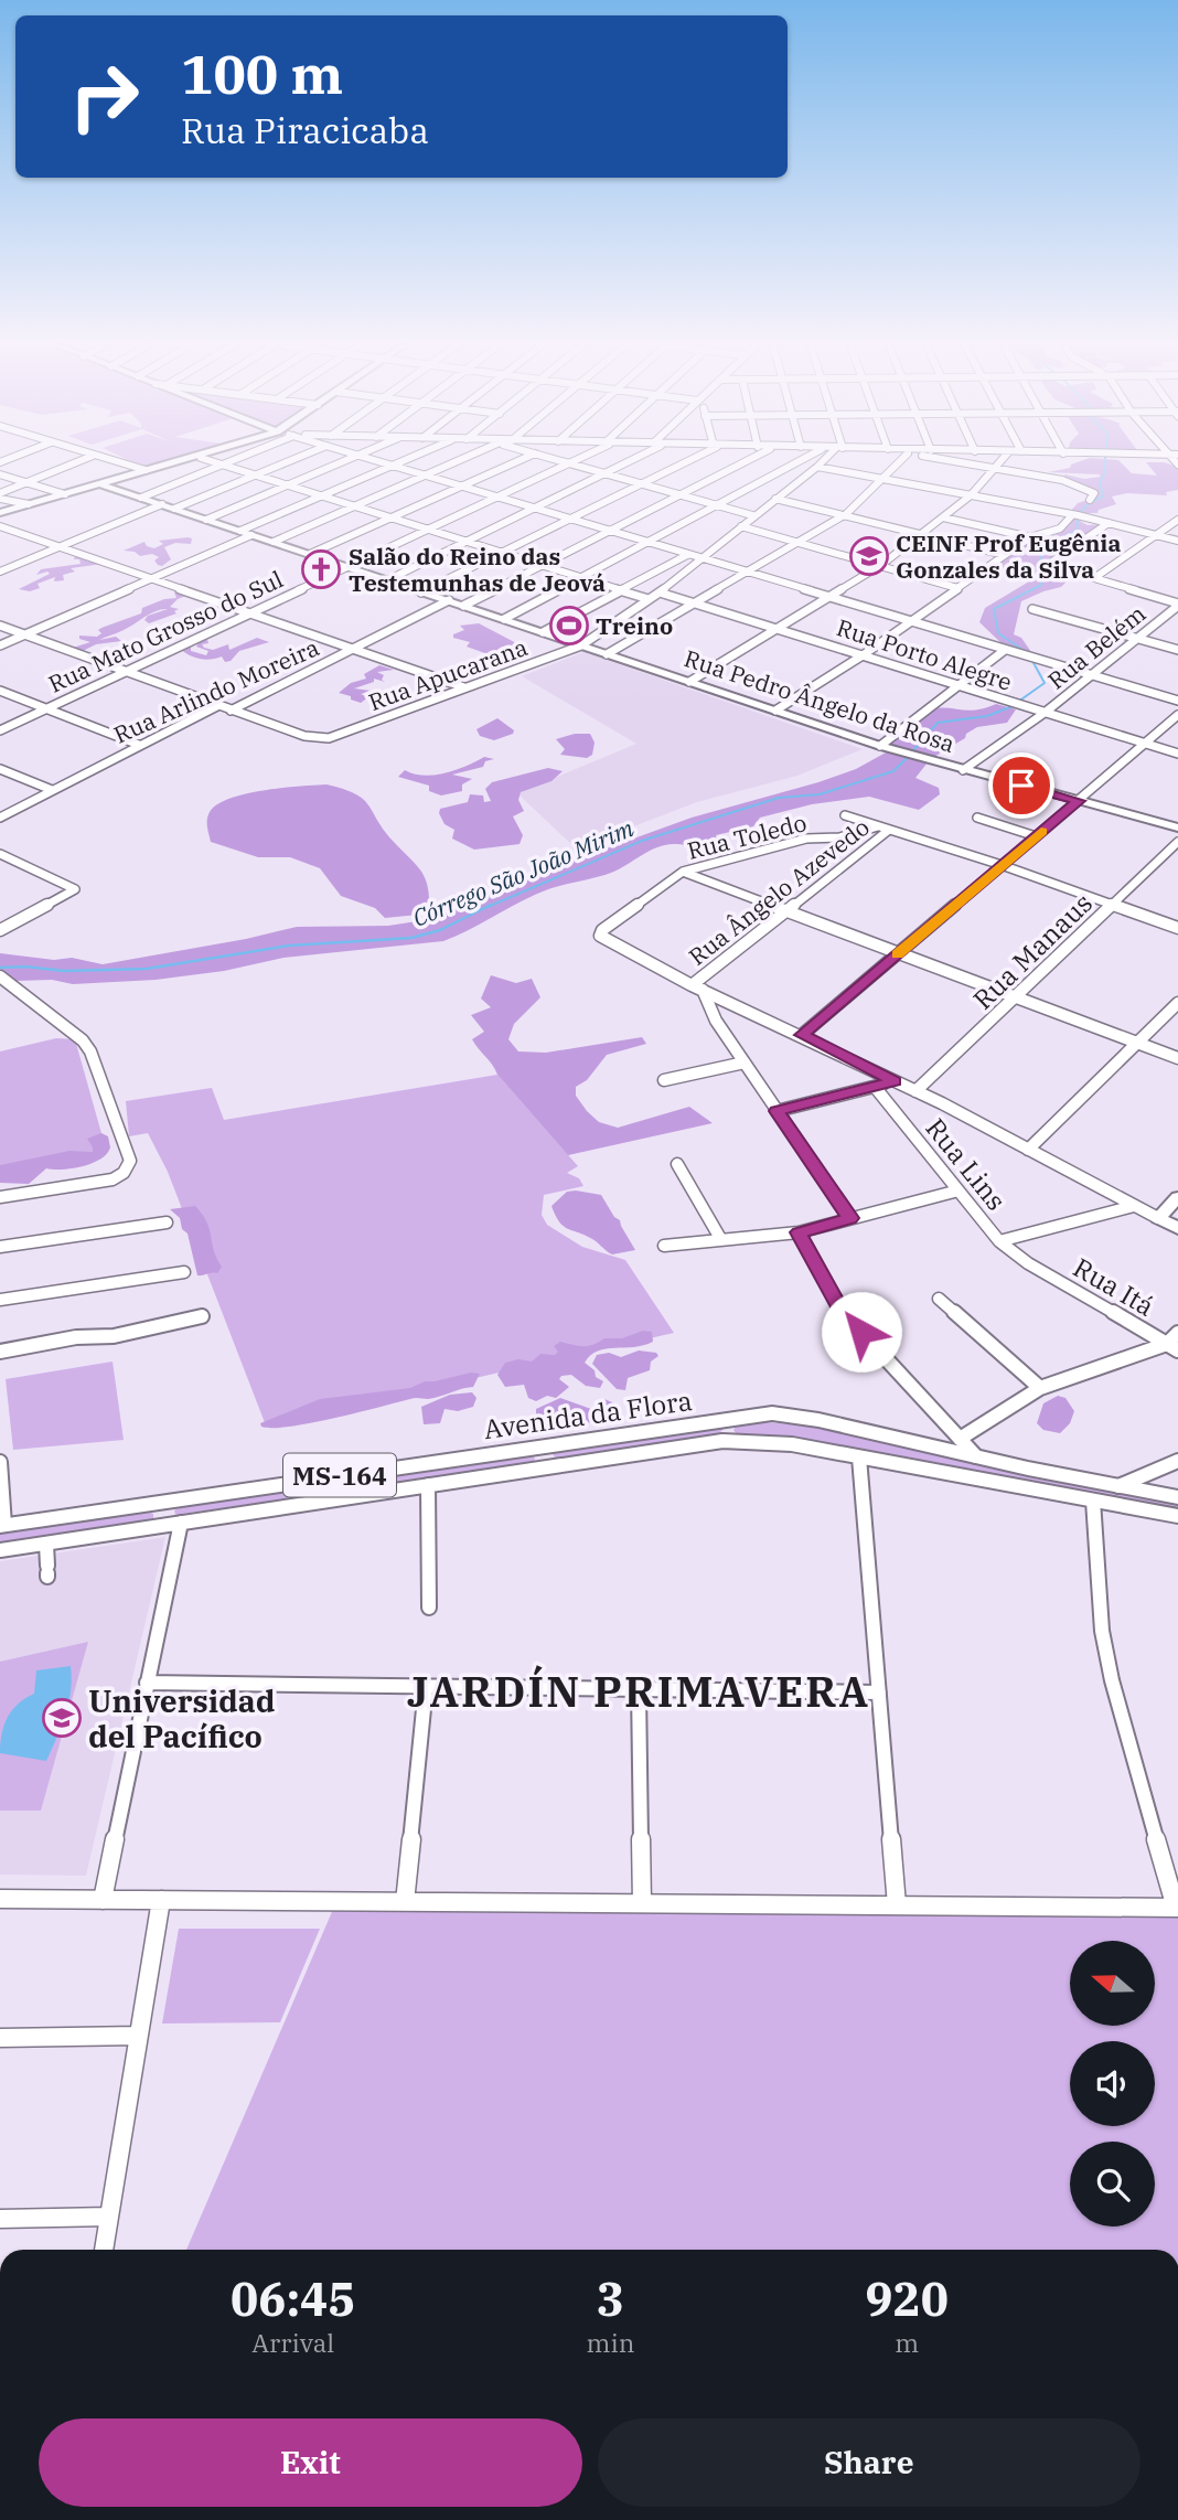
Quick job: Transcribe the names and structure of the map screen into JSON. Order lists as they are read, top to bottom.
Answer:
{
  "streets": {
    "main road": ["Rua Pedro Ângelo da Rosa", "Avenida da Flora", "MS-164"],
    "street": [
      "Rua Mato Grosso do Sul",
      "Rua Belém",
      "Rua Porto Alegre",
      "Rua Apucarana",
      "Rua Arlindo Moreira",
      "Rua Toledo",
      "Rua Ângelo Azevedo",
      "Rua Manaus",
      "Rua Lins",
      "Rua Itá"
    ]
  },
  "crossings": [
    ["Rua Mato Grosso do Sul", "Rua Pedro Ângelo da Rosa"],
    ["Rua Belém", "Rua Porto Alegre"],
    ["Rua Belém", "Rua Pedro Ângelo da Rosa"],
    ["Rua Porto Alegre", "Rua Apucarana"],
    ["Rua Apucarana", "Rua Arlindo Moreira"],
    ["Rua Apucarana", "Rua Pedro Ângelo da Rosa"],
    ["Rua Arlindo Moreira", "Rua Pedro Ângelo da Rosa"],
    ["Rua Toledo", "Rua Ângelo Azevedo"],
    ["Rua Lins", "Rua Itá"]
  ],
  "districts": ["JARDÍN PRIMAVERA"],
  "water": ["Córrego São João Mirim"],
  "places": {
    "school or university": ["CEINF Prof Eugênia Gonzales da Silva", "Universidad del Pacífico"],
    "church": ["Salão do Reino das Testemunhas de Jeová"],
    "sports": ["Treino"]
  },
  "north": "left",
  "page": {
    "turn": ["100 m", "Rua Piracicaba"],
    "eta": [
      "06:45",
      "Arrival",
      "3",
      "min",
      "920",
      "m"
    ],
    "buttons": ["Exit", "Share"]
  }
}
